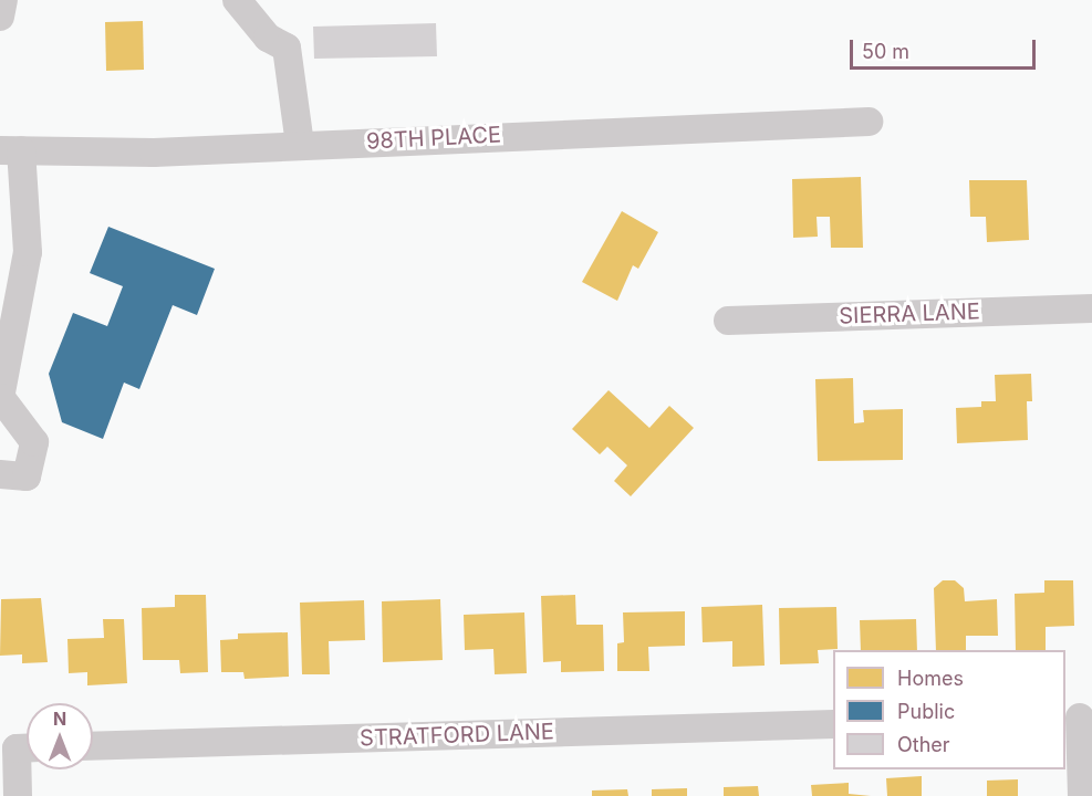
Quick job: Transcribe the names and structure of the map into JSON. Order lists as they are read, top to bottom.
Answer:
{
  "streets": {
    "street": ["98TH PLACE", "SIERRA LANE", "STRATFORD LANE"]
  },
  "legend": ["Homes", "Public", "Other"],
  "scale_bar": "50 m",
  "north": "top"
}
